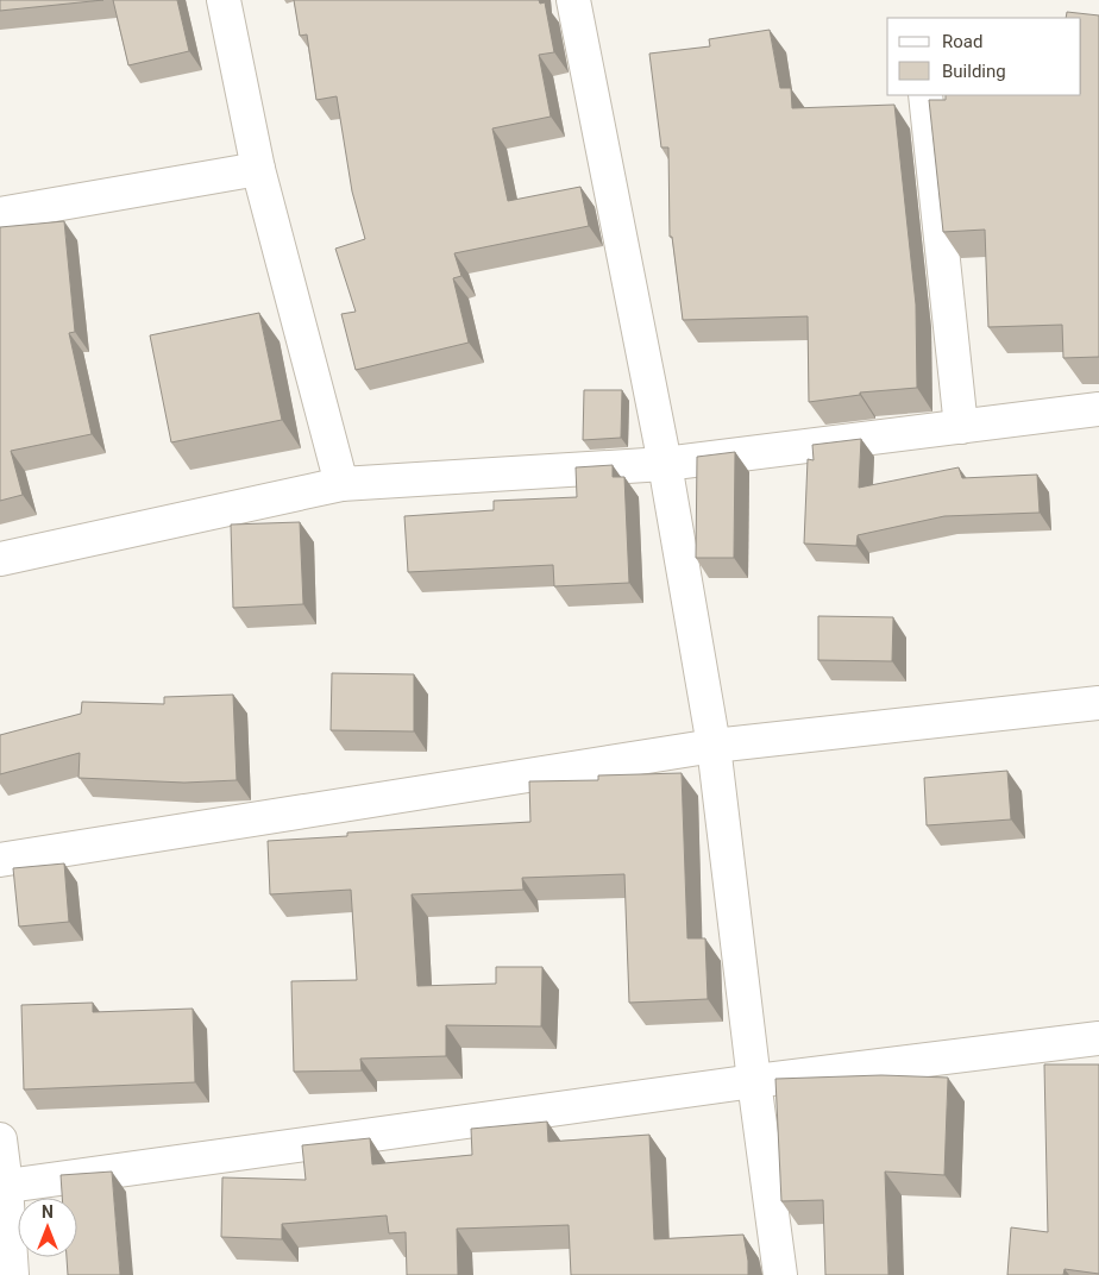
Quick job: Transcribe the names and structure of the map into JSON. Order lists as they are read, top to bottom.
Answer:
{
  "legend": ["Road", "Building"],
  "north": "top"
}
